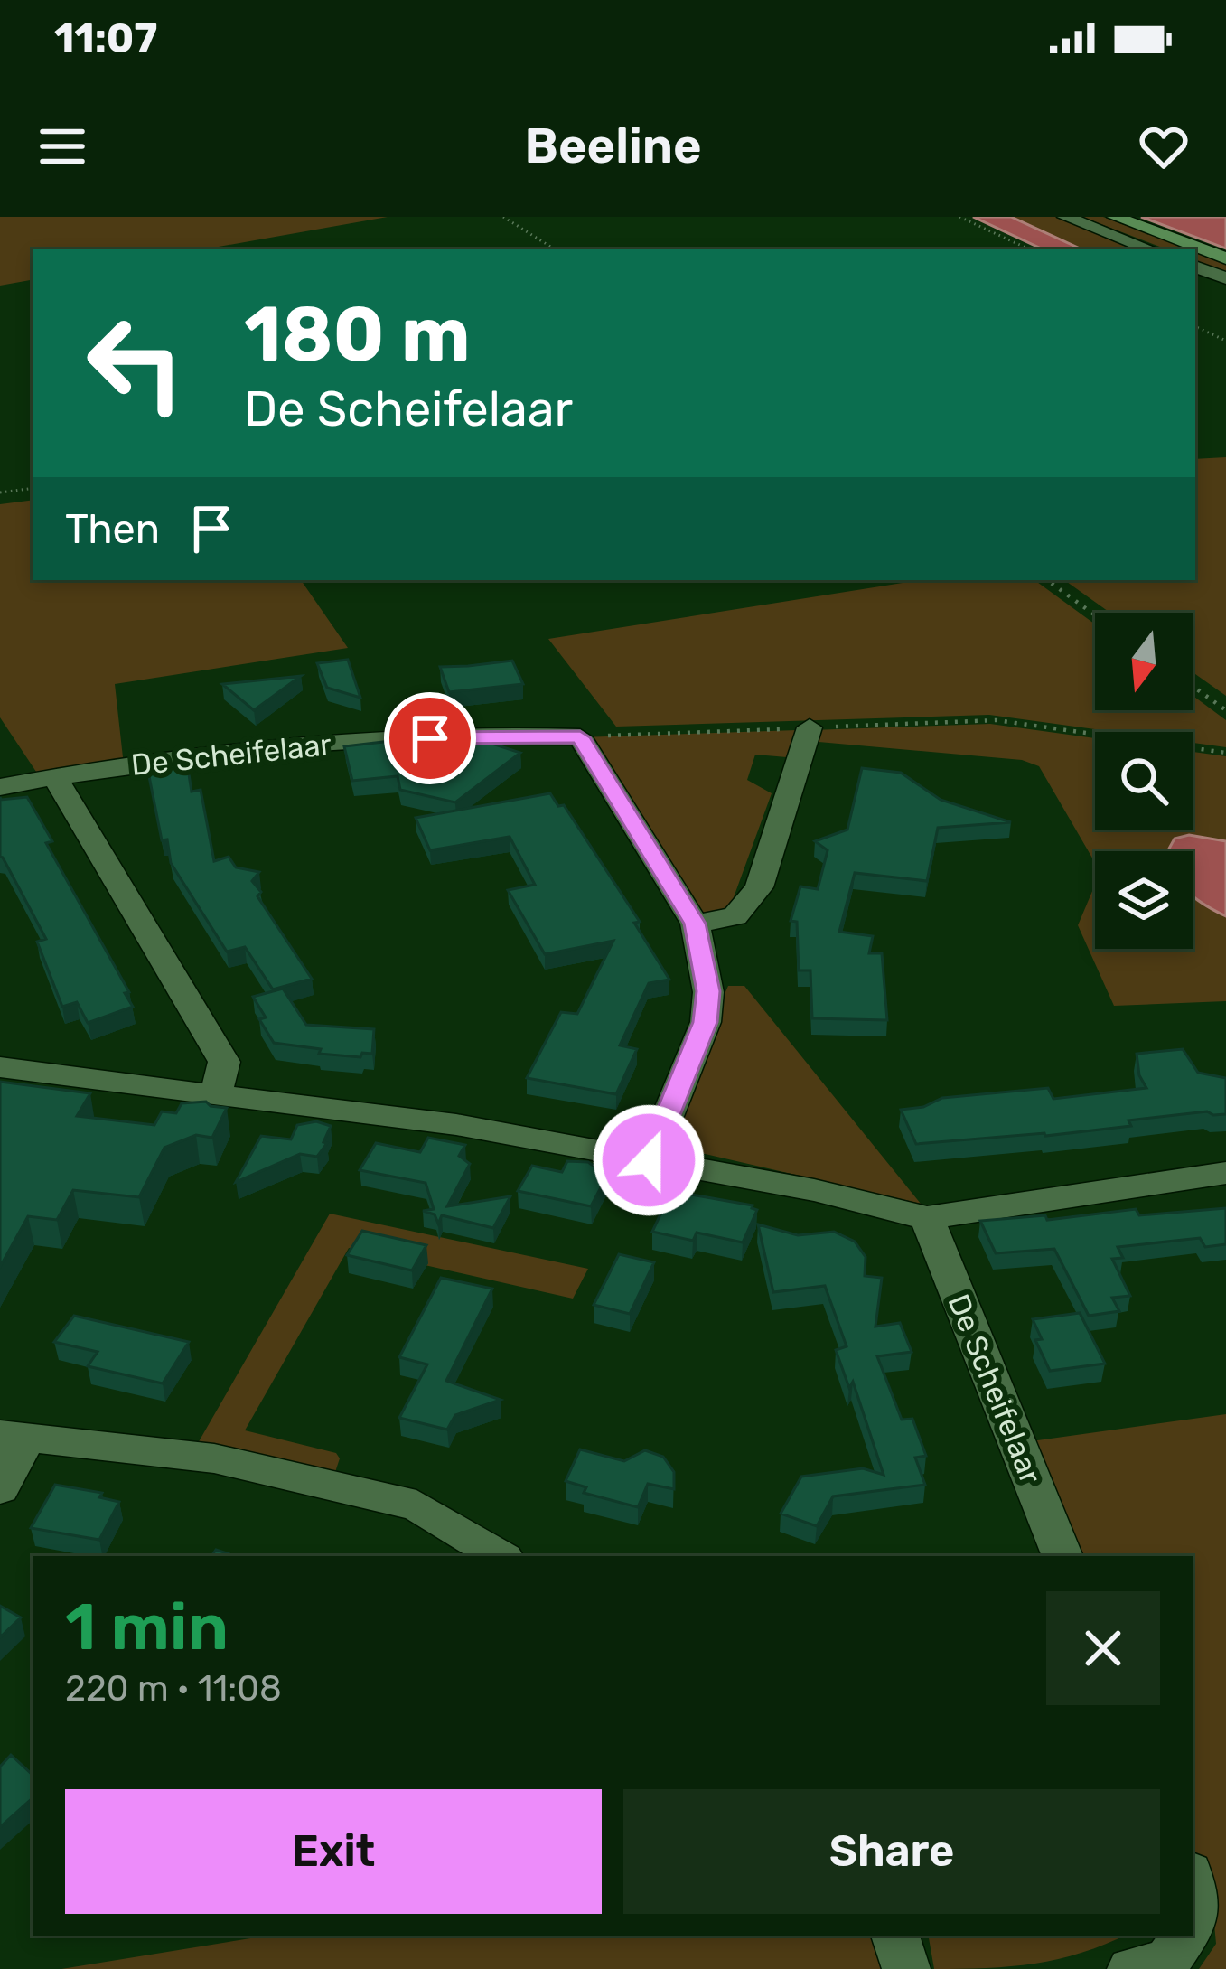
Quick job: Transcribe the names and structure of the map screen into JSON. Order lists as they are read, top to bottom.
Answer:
{
  "streets": {
    "street": ["De Scheifelaar"]
  },
  "north": "bottom",
  "page": {
    "status": "11:07",
    "header": "Beeline",
    "turn": ["180 m", "De Scheifelaar"],
    "then": "Then",
    "heading": ["1 min", "220 m · 11:08"],
    "buttons": ["Exit", "Share"]
  }
}
